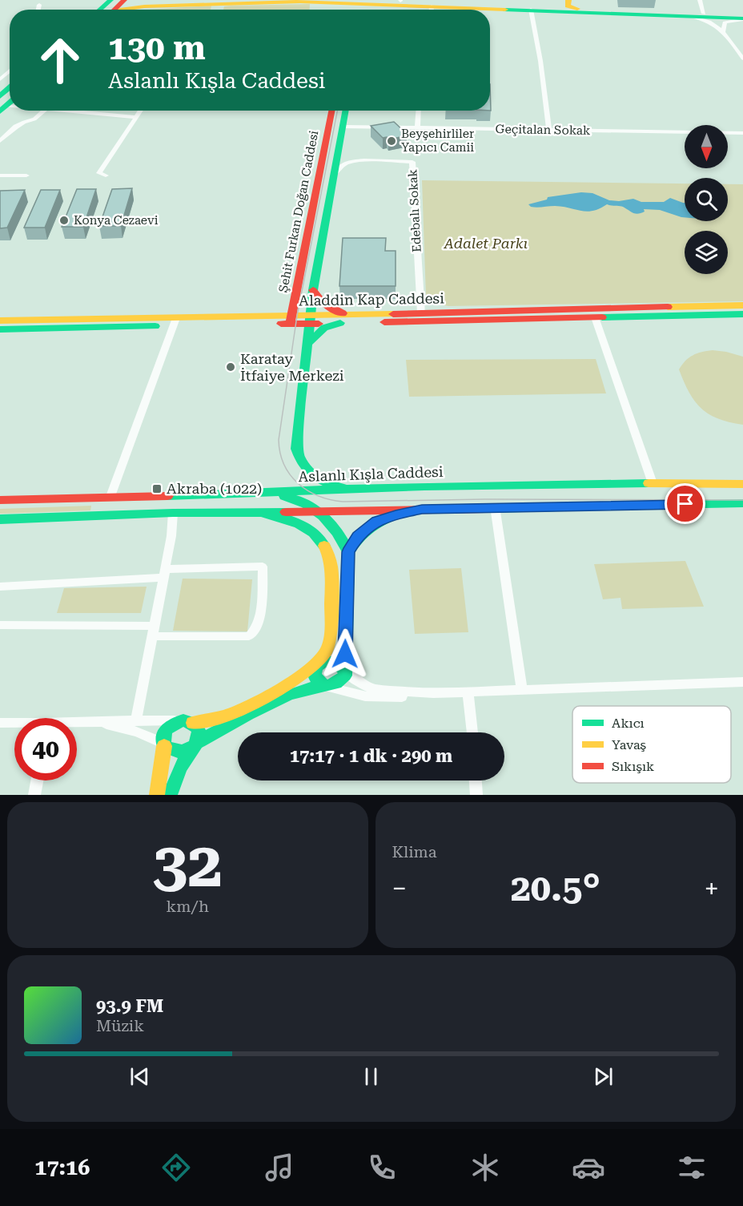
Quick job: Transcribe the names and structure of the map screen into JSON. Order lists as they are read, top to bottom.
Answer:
{
  "streets": {
    "main road": ["Şehit Furkan Doğan Caddesi", "Aladdin Kap Caddesi", "Aslanlı Kışla Caddesi"],
    "street": ["Geçitalan Sokak", "Edebalı Sokak"]
  },
  "crossings": [
    ["Geçitalan Sokak", "Şehit Furkan Doğan Caddesi"],
    ["Edebalı Sokak", "Şehit Furkan Doğan Caddesi"],
    ["Edebalı Sokak", "Aladdin Kap Caddesi"],
    ["Şehit Furkan Doğan Caddesi", "Aladdin Kap Caddesi"],
    ["Şehit Furkan Doğan Caddesi", "Aslanlı Kışla Caddesi"]
  ],
  "parks": ["Adalet Parkı"],
  "places": {
    "other": ["Beyşehirliler Yapıcı Camii", "Konya Cezaevi", "Karatay İtfaiye Merkezi"],
    "transit": ["Akraba (1022)"]
  },
  "legend": ["Akıcı", "Yavaş", "Sıkışık"],
  "north": "bottom",
  "page": {
    "turn": ["130 m", "Aslanlı Kışla Caddesi"],
    "limit": "40",
    "trip": "17:17 · 1 dk · 290 m",
    "tile": [
      ["32", "km/h"],
      "Klima"
    ],
    "heat": ["−", "20.5°", "+"],
    "song": ["93.9 FM", "Müzik"],
    "tabs": "17:16"
  }
}
